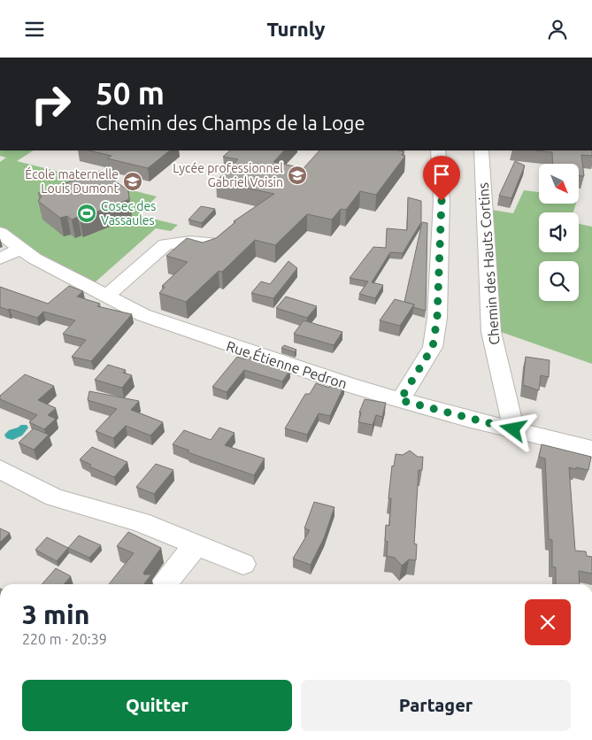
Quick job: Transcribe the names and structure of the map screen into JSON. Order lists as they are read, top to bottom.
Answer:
{
  "streets": {
    "street": ["Chemin des Hauts Cortins", "Rue Étienne Pedron"]
  },
  "crossings": [
    ["Chemin des Hauts Cortins", "Rue Étienne Pedron"]
  ],
  "places": {
    "school or university": ["Lycée professionnel Gabriel Voisin", "École maternelle Louis Dumont"],
    "sports": ["Cosec des Vassaules"]
  },
  "north": "bottom right",
  "page": {
    "header": "Turnly",
    "turn": ["50 m", "Chemin des Champs de la Loge"],
    "heading": ["3 min", "220 m · 20:39"],
    "buttons": ["Quitter", "Partager"]
  }
}
